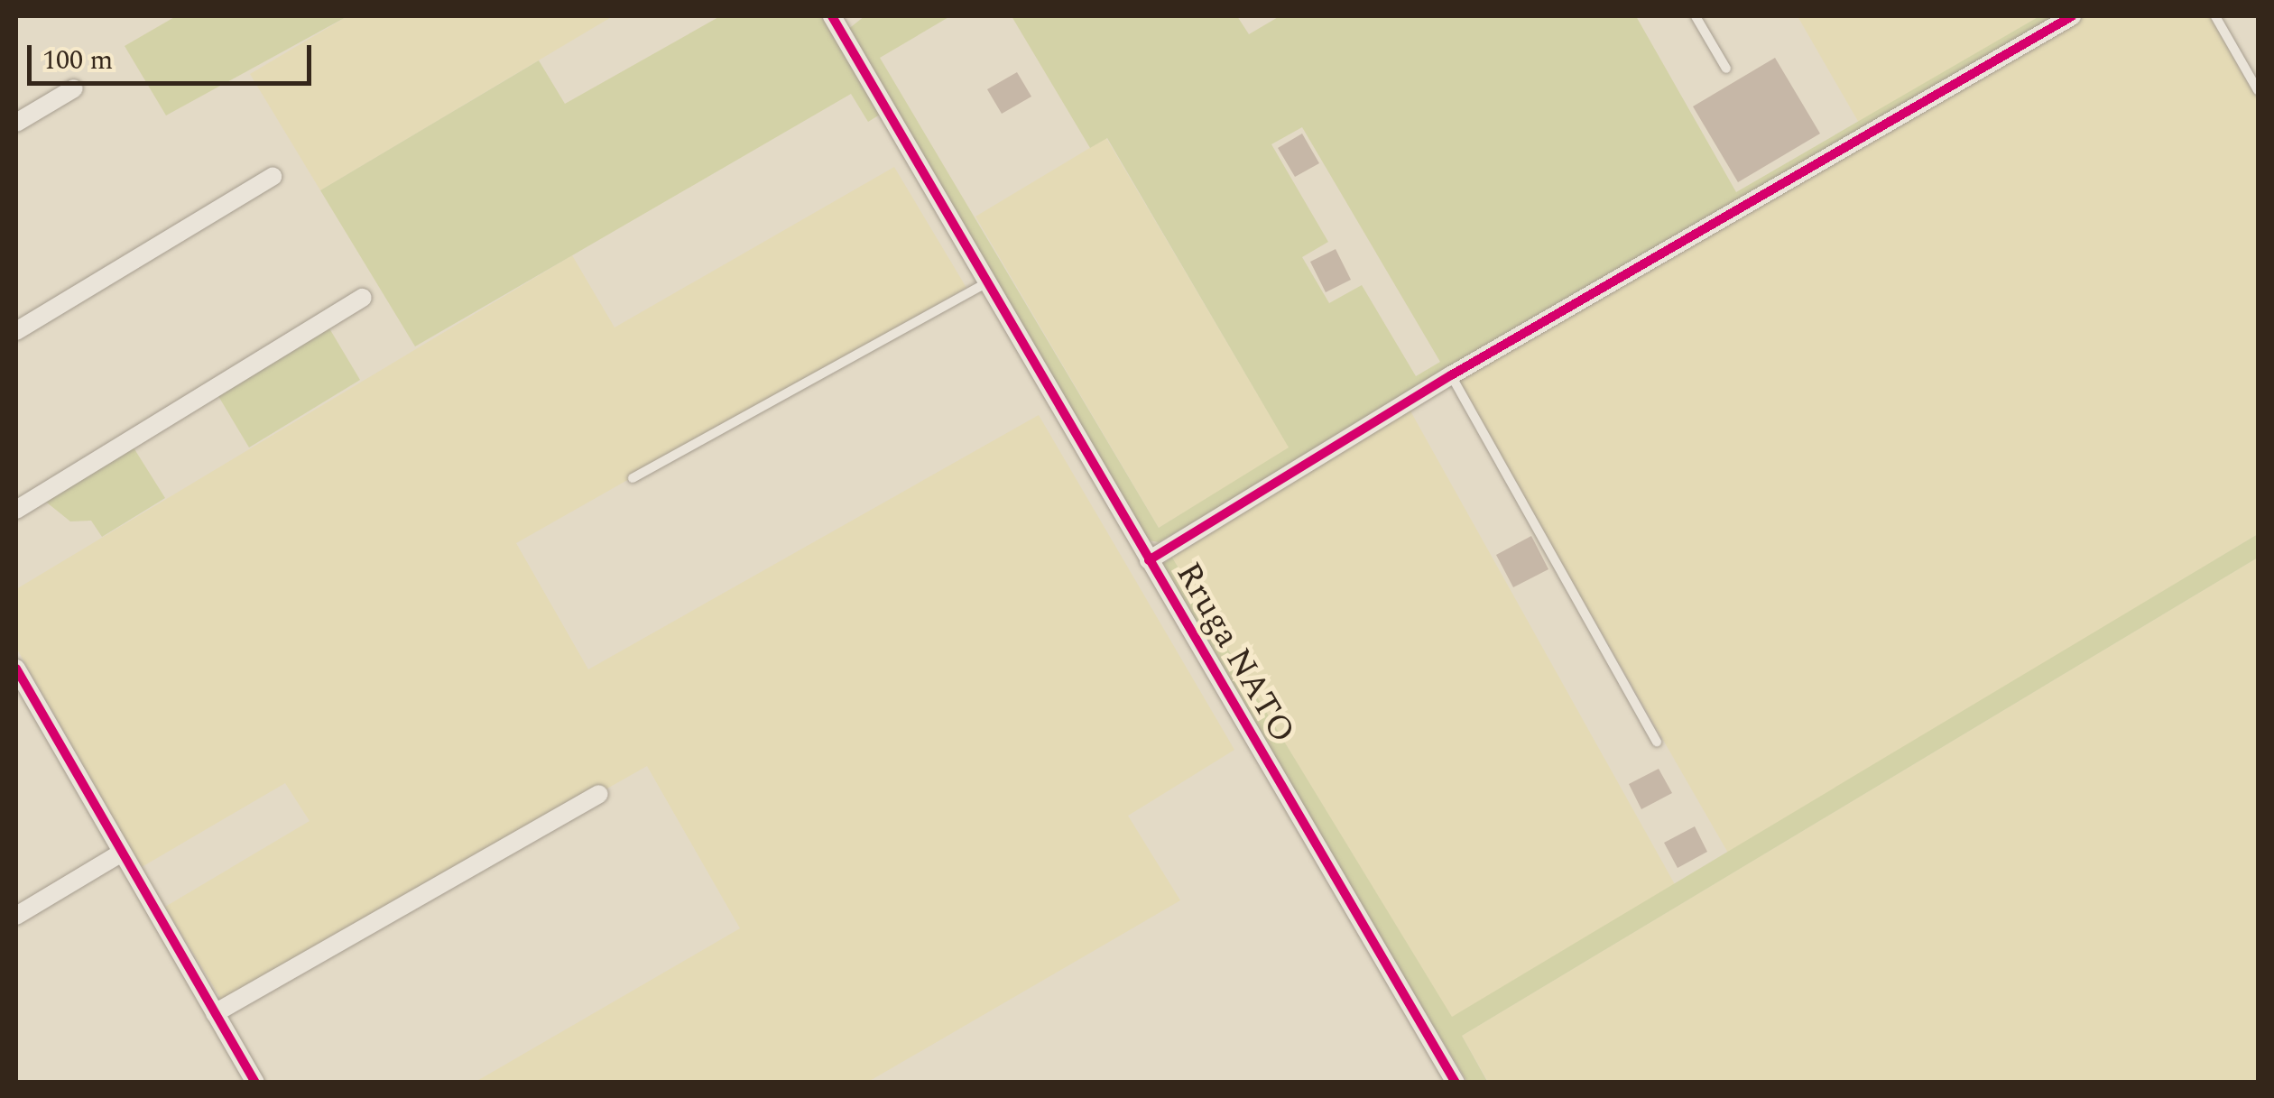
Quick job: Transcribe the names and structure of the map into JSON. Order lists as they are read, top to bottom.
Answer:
{
  "streets": {
    "street": ["Rruga NATO"]
  },
  "scale_bar": "100 m"
}
